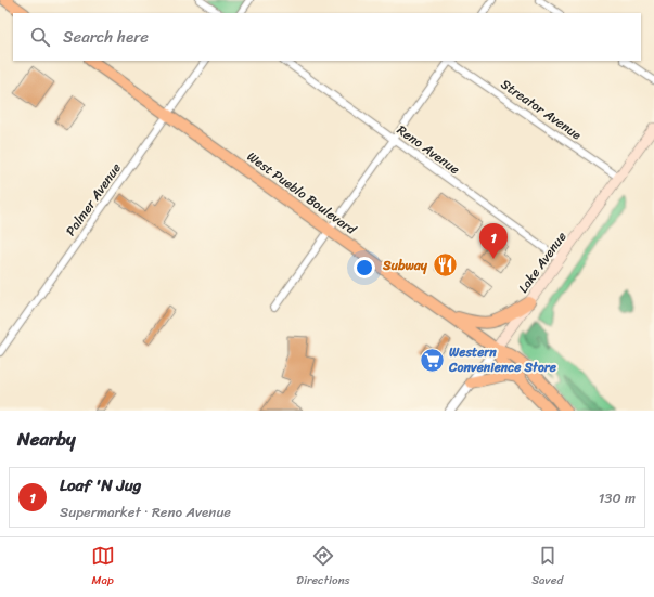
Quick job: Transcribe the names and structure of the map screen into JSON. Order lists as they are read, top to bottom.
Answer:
{
  "streets": {
    "main road": ["West Pueblo Boulevard", "Lake Avenue"],
    "street": ["Streator Avenue", "Reno Avenue", "Palmer Avenue"]
  },
  "crossings": [
    ["Streator Avenue", "Lake Avenue"],
    ["Reno Avenue", "Lake Avenue"],
    ["West Pueblo Boulevard", "Palmer Avenue"],
    ["West Pueblo Boulevard", "Lake Avenue"]
  ],
  "places": {
    "restaurant": ["Subway"],
    "supermarket": ["Western Convenience Store"]
  },
  "page": {
    "search": "Search here",
    "pins": "1",
    "heading": "Nearby",
    "list": [
      {
        "mark": "1",
        "name": "Loaf 'N Jug",
        "note": "Supermarket · Reno Avenue",
        "value": "130 m"
      }
    ],
    "nav": ["Map", "Directions", "Saved"]
  }
}
